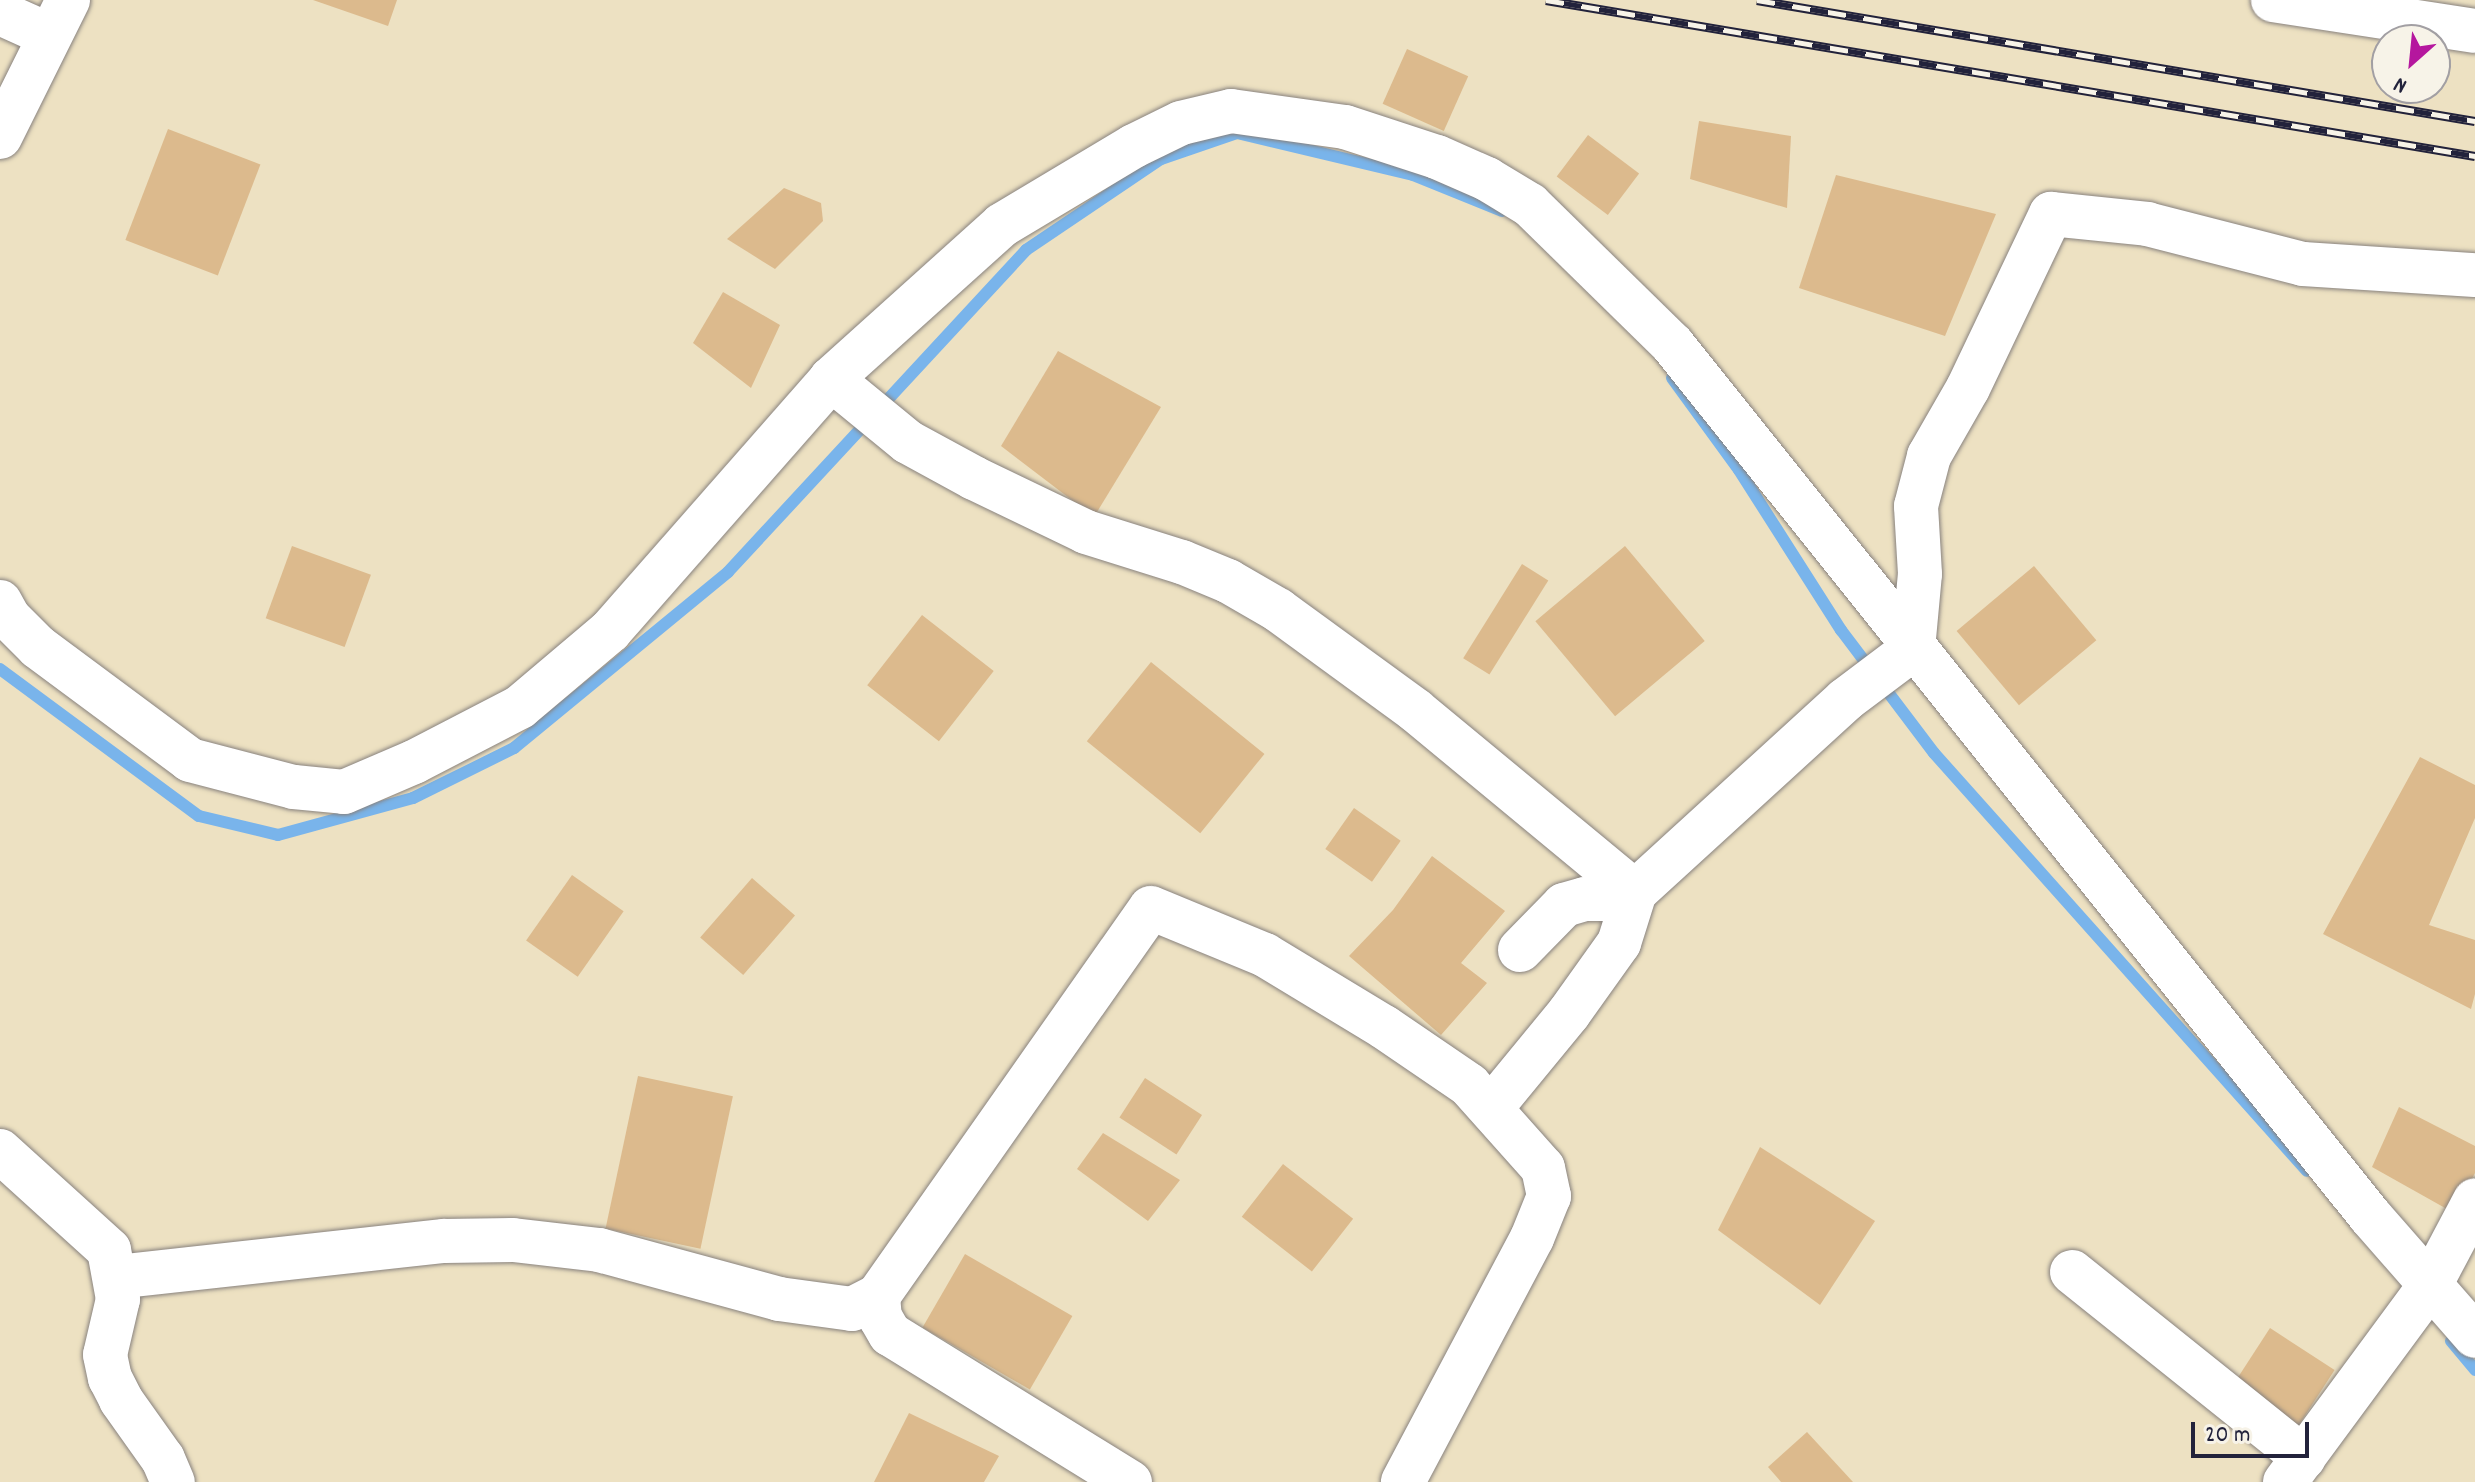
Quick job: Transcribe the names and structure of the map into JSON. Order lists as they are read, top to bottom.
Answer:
{
  "scale_bar": "20 m",
  "north": "bottom left"
}
